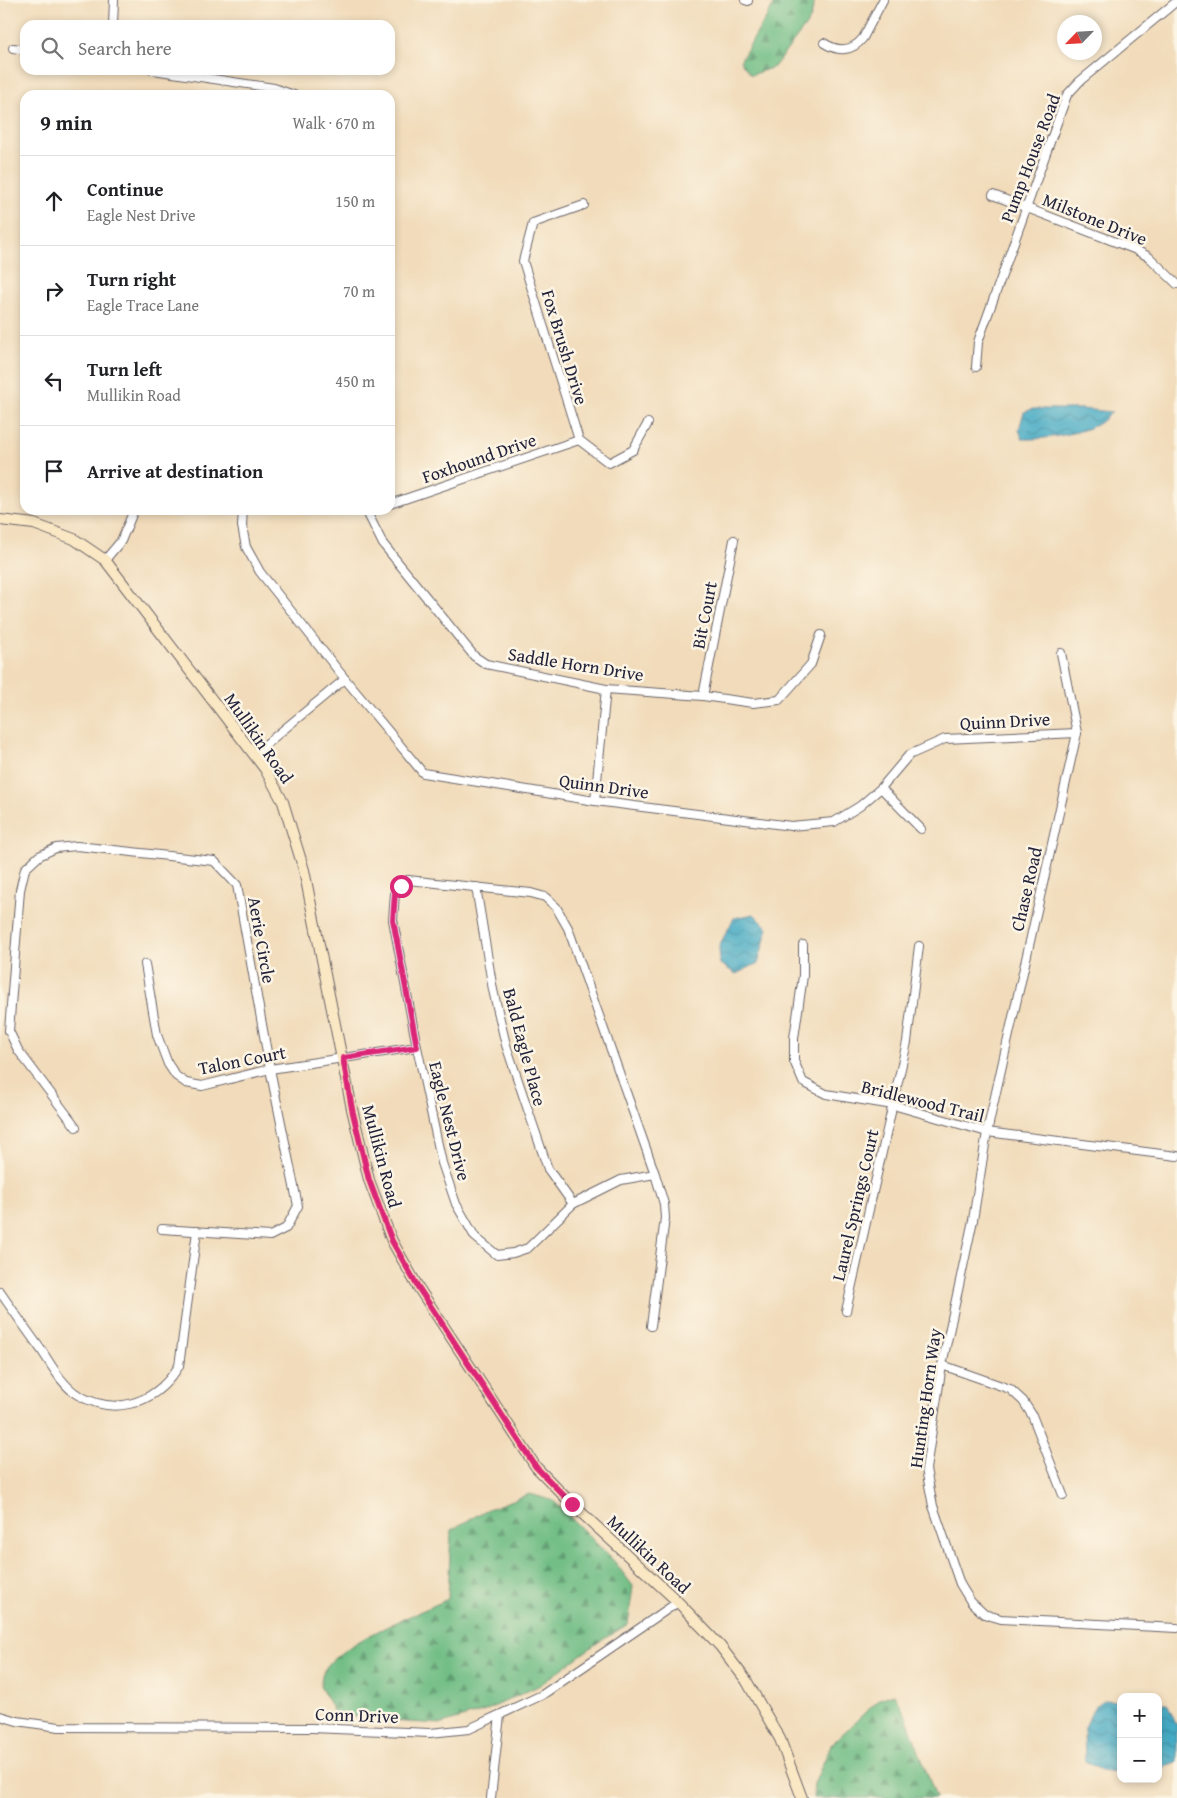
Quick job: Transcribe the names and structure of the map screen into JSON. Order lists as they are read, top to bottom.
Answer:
{
  "streets": {
    "street": [
      "Pump House Road",
      "Milstone Drive",
      "Fox Brush Drive",
      "Foxhound Drive",
      "Bit Court",
      "Saddle Horn Drive",
      "Quinn Drive",
      "Mullikin Road",
      "Chase Road",
      "Aerie Circle",
      "Bald Eagle Place",
      "Talon Court",
      "Bridlewood Trail",
      "Eagle Nest Drive",
      "Laurel Springs Court",
      "Hunting Horn Way",
      "Conn Drive"
    ]
  },
  "crossings": [
    ["Pump House Road", "Milstone Drive"],
    ["Fox Brush Drive", "Foxhound Drive"],
    ["Bit Court", "Saddle Horn Drive"],
    ["Quinn Drive", "Chase Road"],
    ["Mullikin Road", "Talon Court"],
    ["Mullikin Road", "Conn Drive"],
    ["Chase Road", "Bridlewood Trail"],
    ["Chase Road", "Hunting Horn Way"],
    ["Aerie Circle", "Talon Court"],
    ["Bald Eagle Place", "Eagle Nest Drive"],
    ["Talon Court", "Eagle Nest Drive"],
    ["Bridlewood Trail", "Laurel Springs Court"],
    ["Bridlewood Trail", "Hunting Horn Way"]
  ],
  "north": "bottom left",
  "page": {
    "search": "Search here",
    "heading": ["9 min", "Walk · 670 m"],
    "list": [
      ["Continue", "Eagle Nest Drive", "150 m"],
      ["Turn right", "Eagle Trace Lane", "70 m"],
      ["Turn left", "Mullikin Road", "450 m"],
      "Arrive at destination"
    ],
    "map_buttons": ["+", "−"]
  }
}
